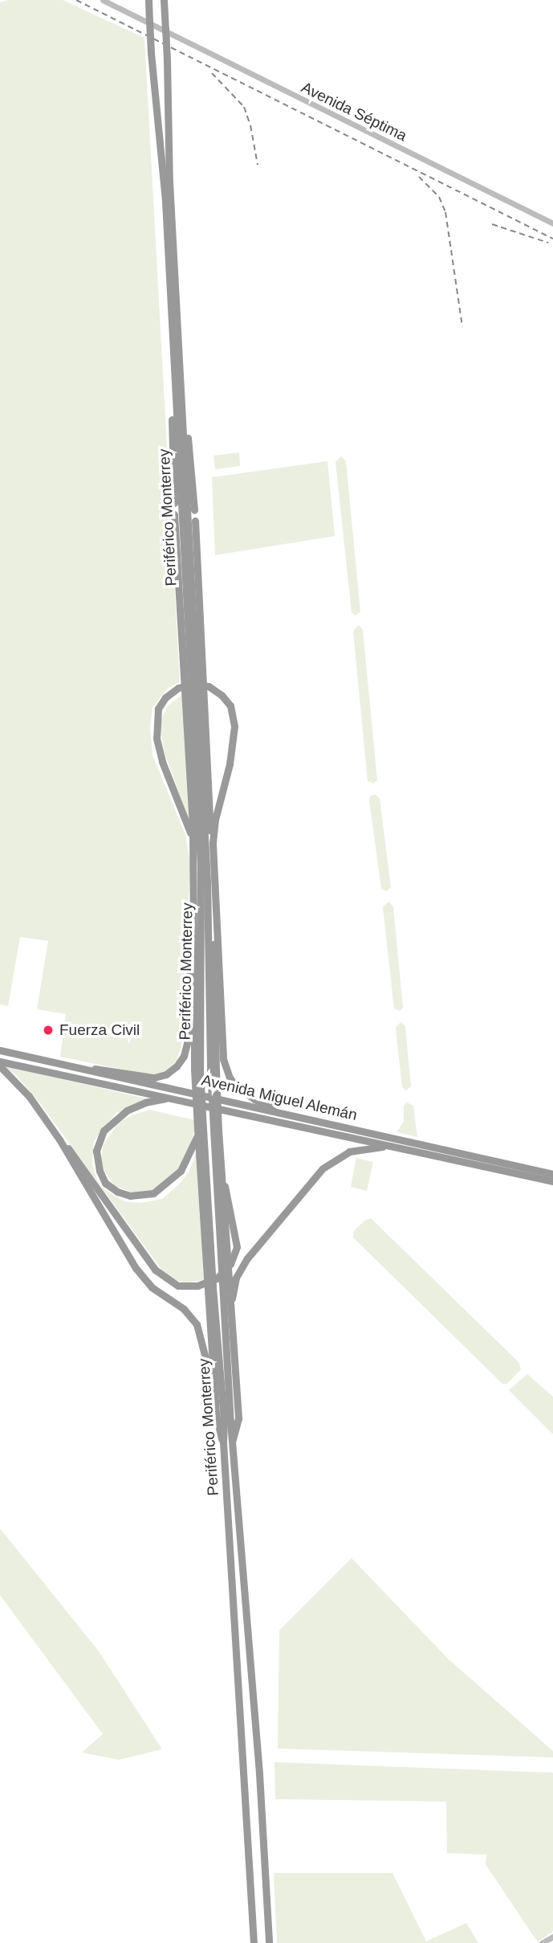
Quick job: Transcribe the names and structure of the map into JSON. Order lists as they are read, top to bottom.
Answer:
{
  "streets": {
    "highway": ["Periférico Monterrey", "Avenida Miguel Alemán"],
    "street": ["Avenida Séptima"]
  },
  "crossings": [
    ["Avenida Séptima", "Periférico Monterrey"]
  ],
  "places": ["Fuerza Civil"]
}
